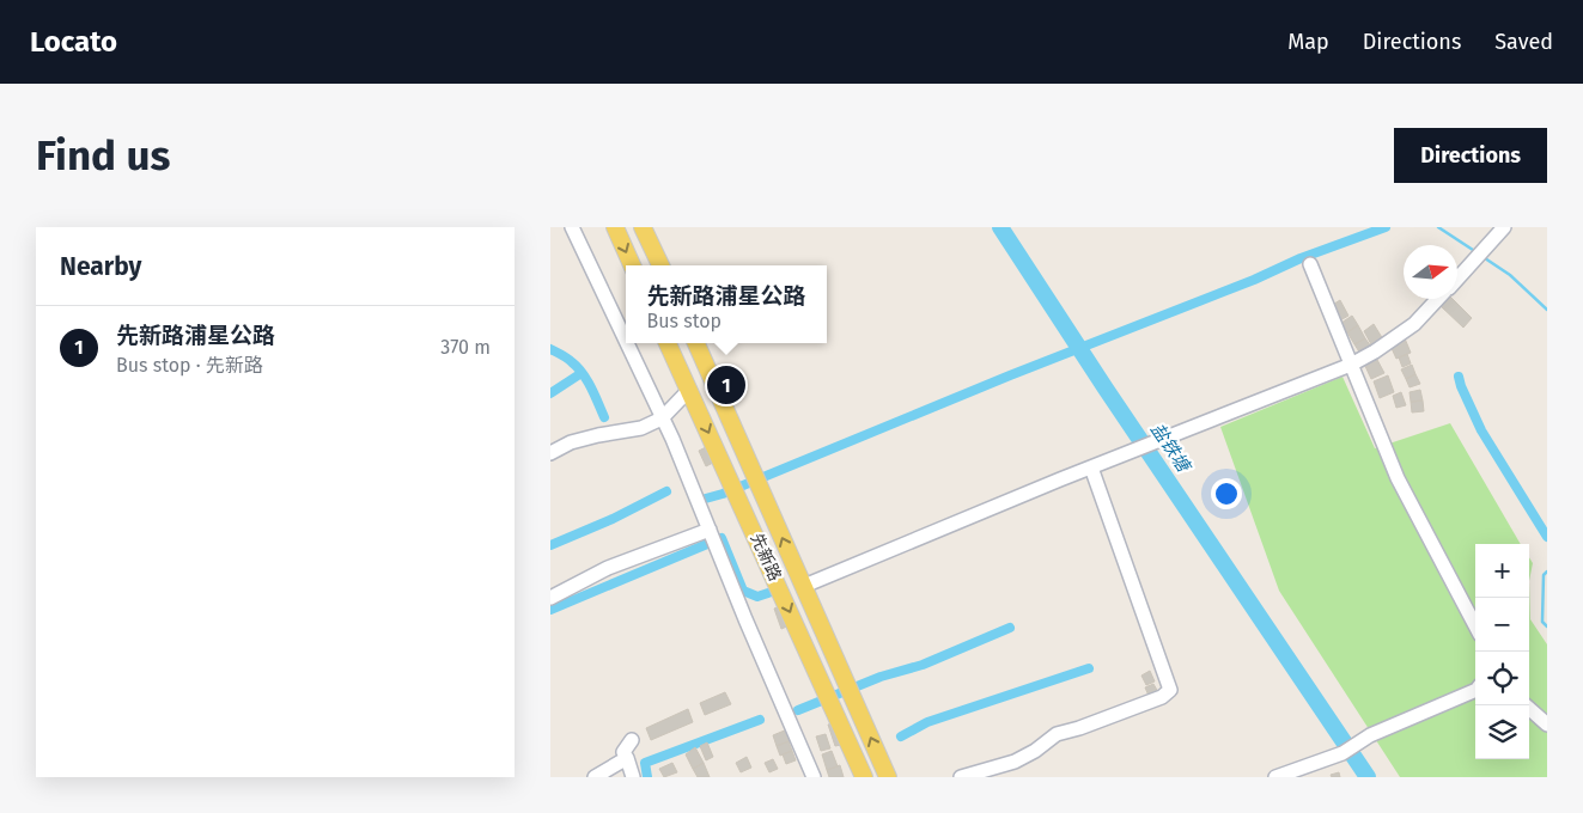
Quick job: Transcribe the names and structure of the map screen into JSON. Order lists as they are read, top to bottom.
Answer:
{
  "streets": {
    "main road": ["先新路"]
  },
  "water": ["盐铁塘"],
  "north": "right",
  "page": {
    "header": "Locato",
    "nav": ["Map", "Directions", "Saved"],
    "buttons": "Directions",
    "title": "Find us",
    "heading": "Nearby",
    "popup": ["先新路浦星公路", "Bus stop"],
    "list": [
      {
        "mark": "1",
        "name": "先新路浦星公路",
        "note": "Bus stop · 先新路",
        "value": "370 m"
      }
    ],
    "pins": "1",
    "map_buttons": ["+", "−"]
  }
}
